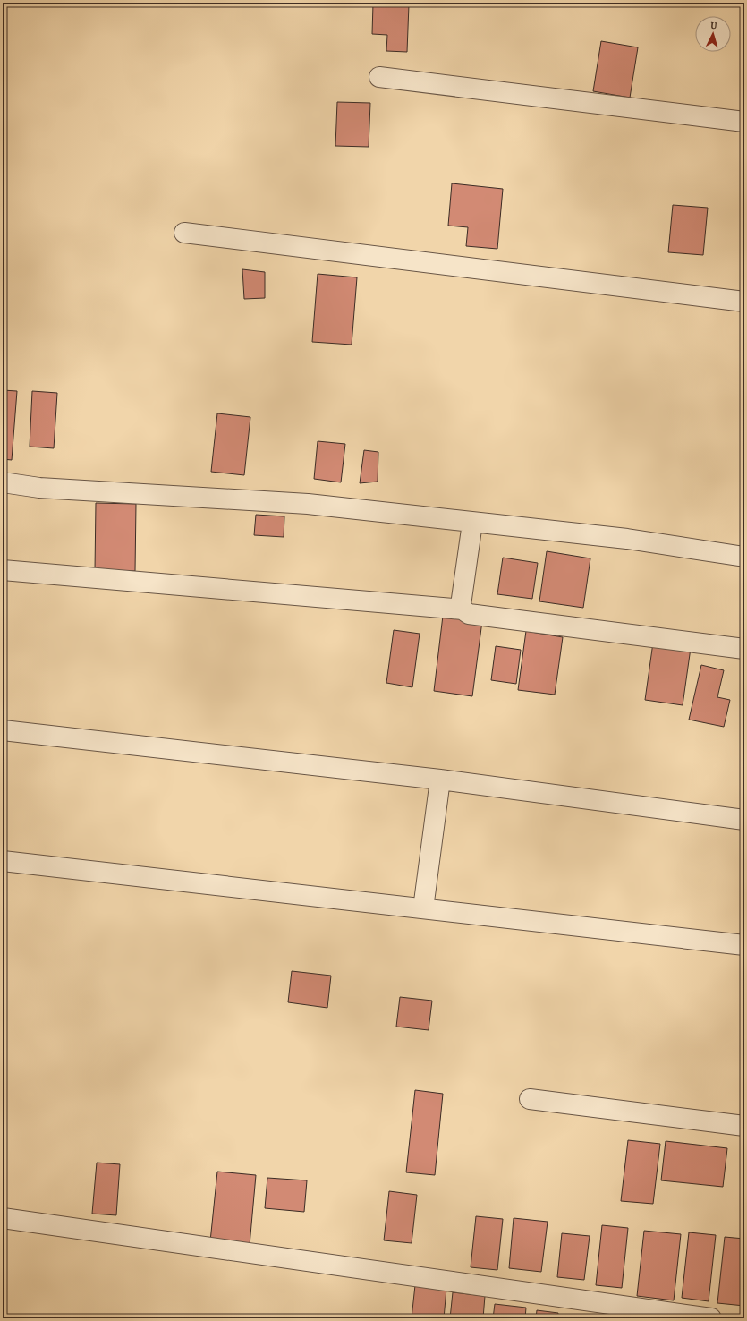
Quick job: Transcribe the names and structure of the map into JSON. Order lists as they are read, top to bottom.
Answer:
{
  "north": "top"
}
